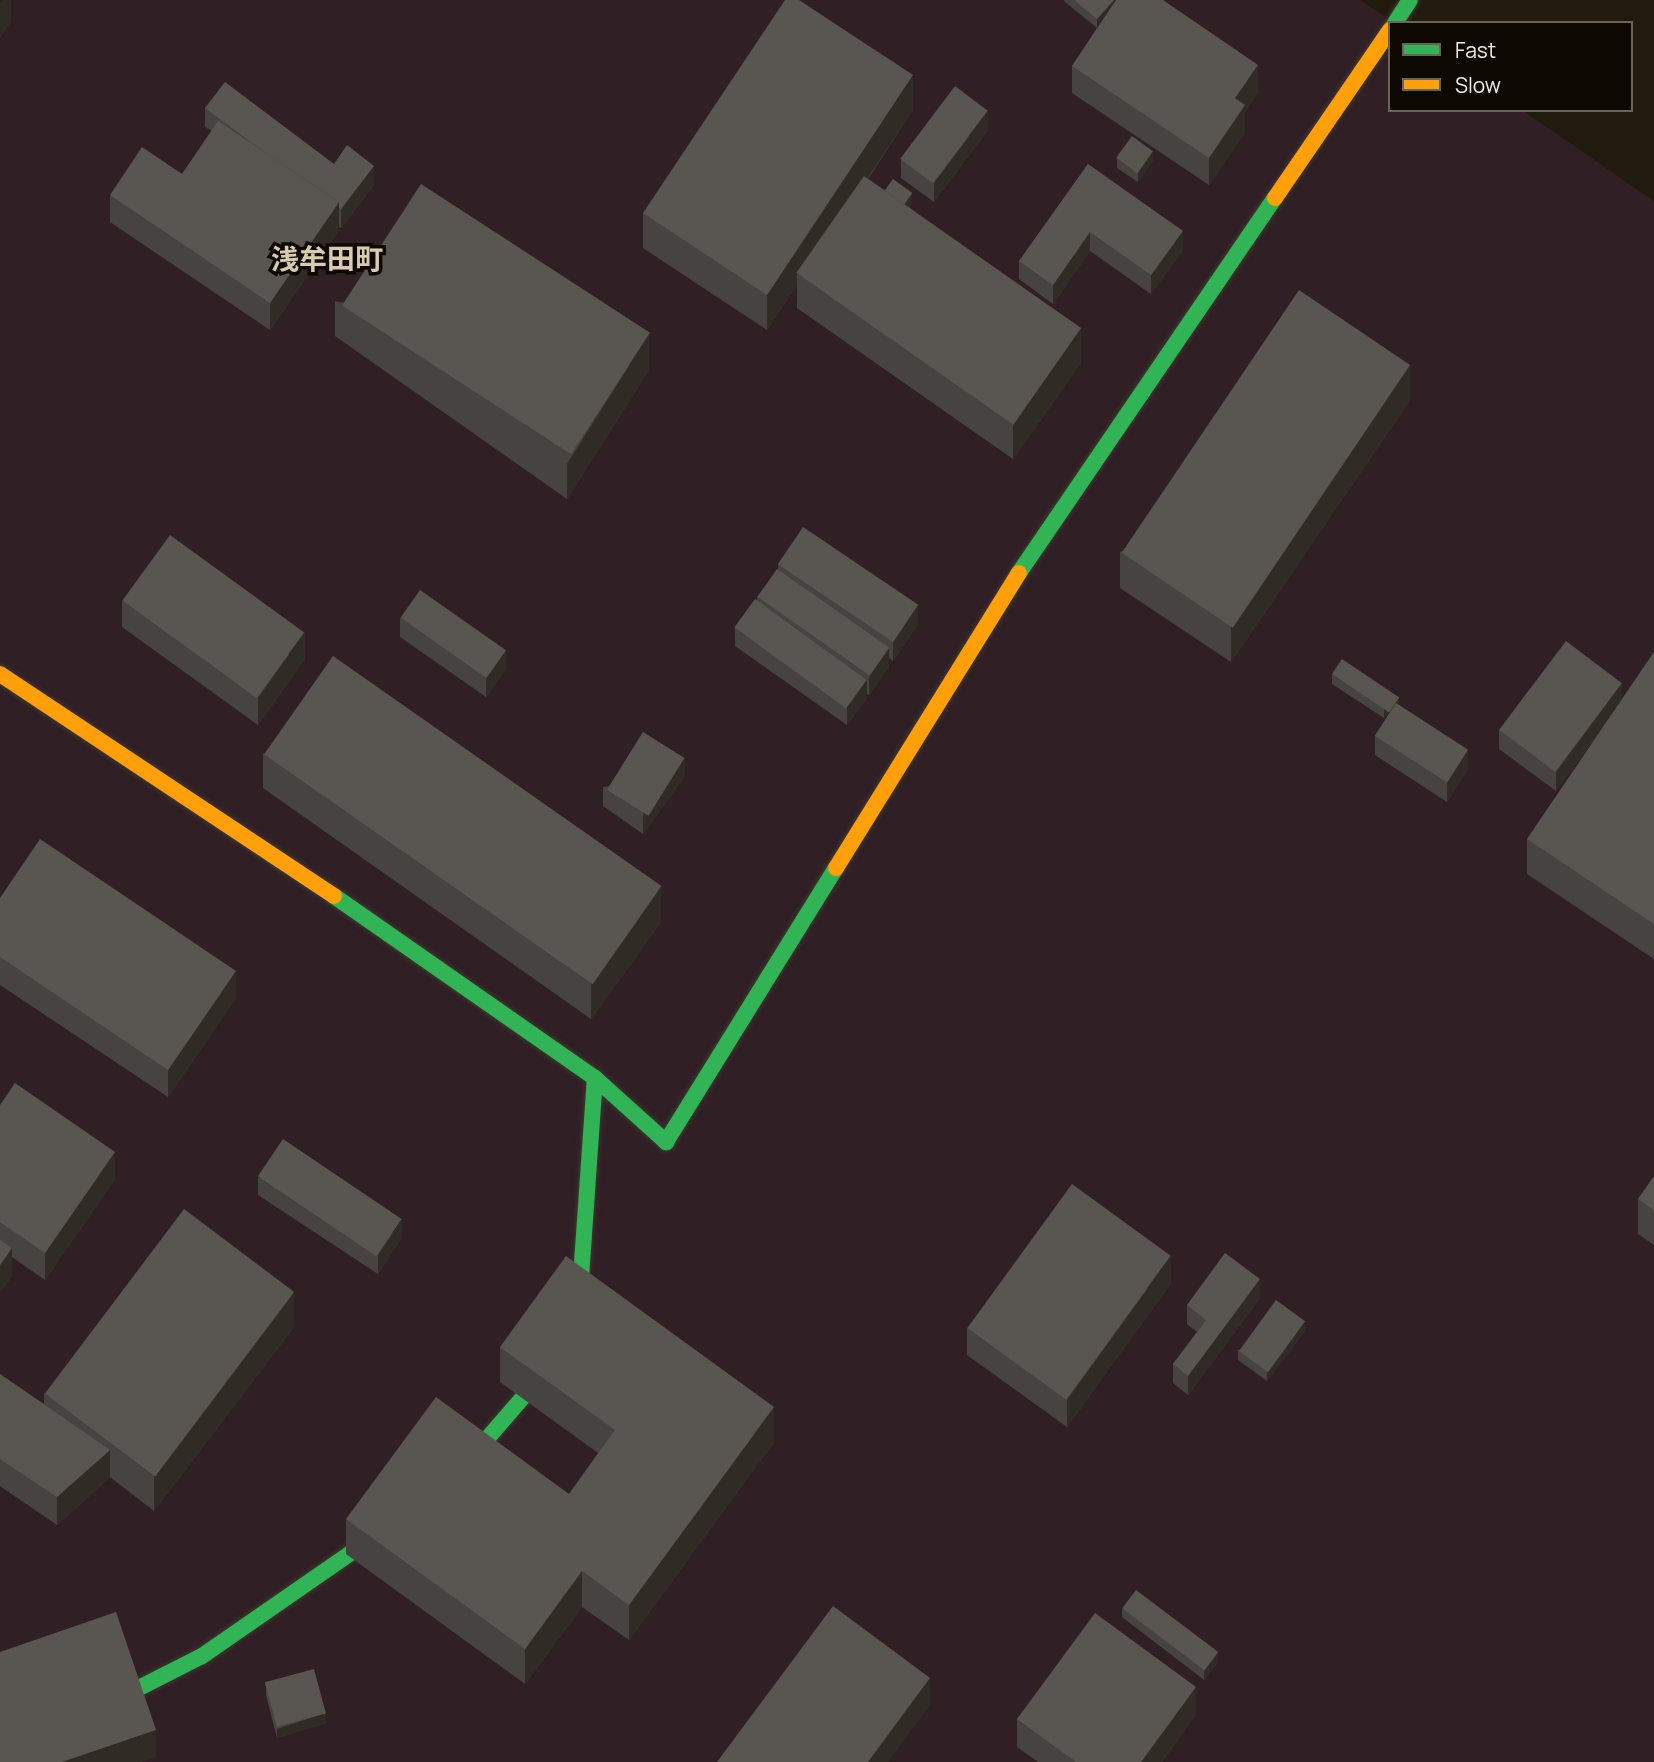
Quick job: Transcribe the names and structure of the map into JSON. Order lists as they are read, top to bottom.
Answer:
{
  "districts": ["浅牟田町"],
  "legend": ["Fast", "Slow"]
}
